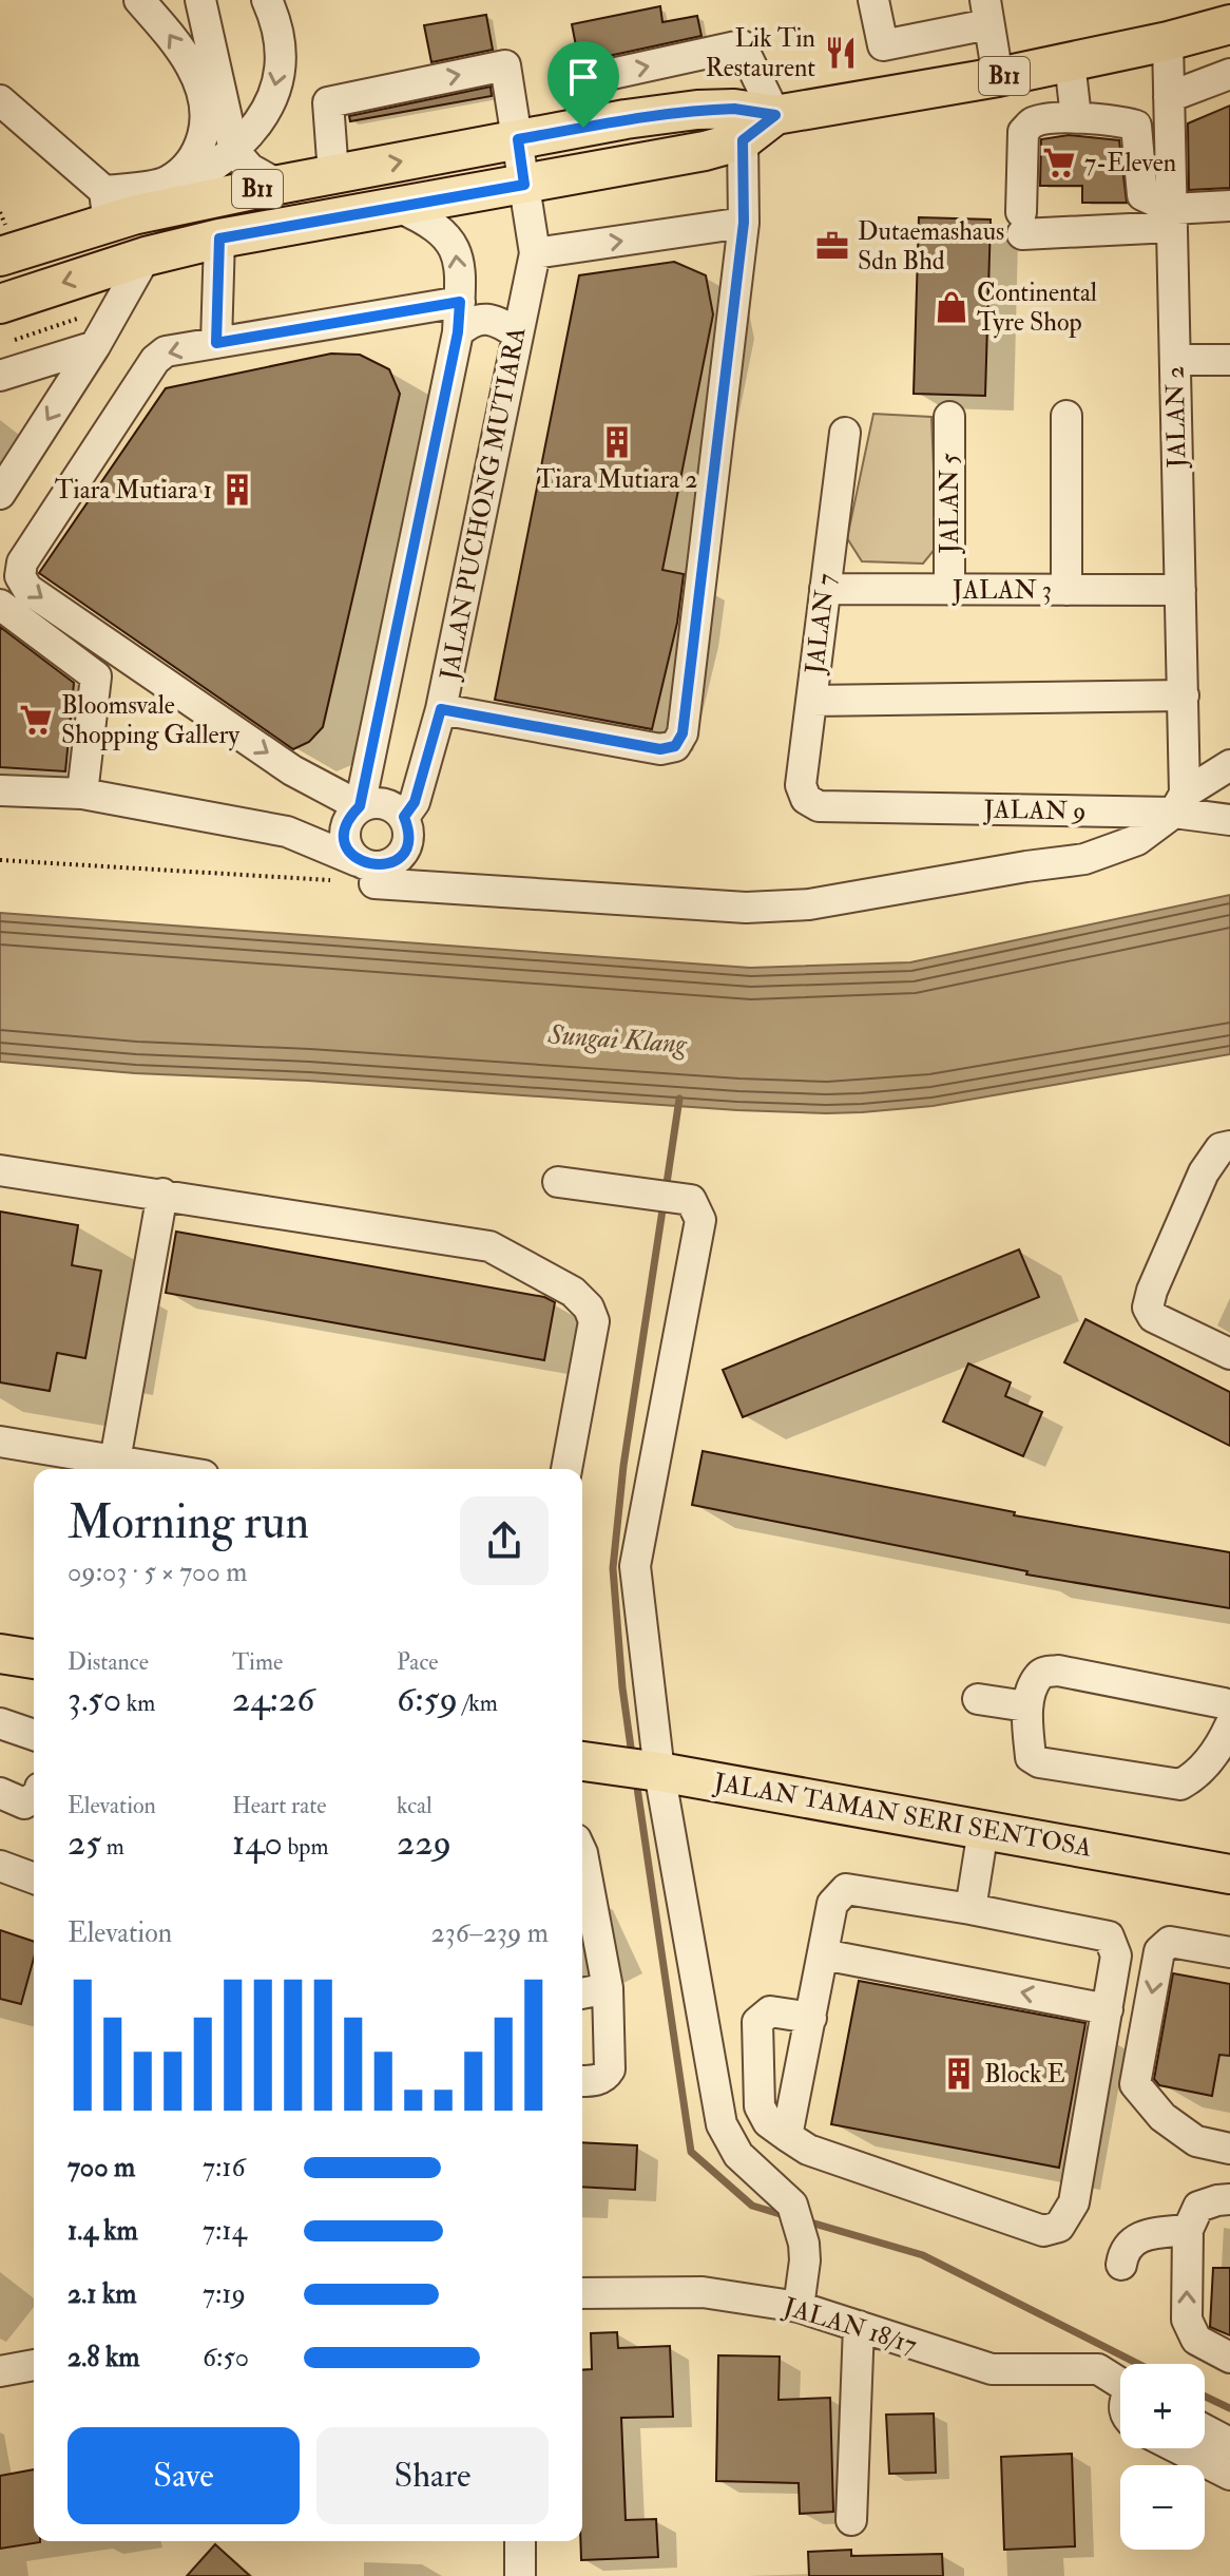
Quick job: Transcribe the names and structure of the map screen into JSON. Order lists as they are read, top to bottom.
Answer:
{
  "streets": {
    "main road": ["B11", "JALAN TAMAN SERI SENTOSA"],
    "street": [
      "JALAN 2",
      "JALAN PUCHONG MUTIARA",
      "JALAN 5",
      "JALAN 3",
      "JALAN 7",
      "JALAN 9",
      "JALAN 18/17"
    ]
  },
  "crossings": [
    ["B11", "JALAN 2"],
    ["B11", "JALAN PUCHONG MUTIARA"],
    ["JALAN 2", "JALAN 3"],
    ["JALAN 2", "JALAN 9"],
    ["JALAN 5", "JALAN 3"],
    ["JALAN 3", "JALAN 7"],
    ["JALAN 7", "JALAN 9"]
  ],
  "water": ["Sungai Klang"],
  "places": {
    "restaurant": ["Lik Tin Restaurent"],
    "supermarket": ["7-Eleven", "Bloomsvale Shopping Gallery"],
    "office": ["Dutaemashaus Sdn Bhd"],
    "shop": ["Continental Tyre Shop"],
    "building": ["Tiara Mutiara 2", "Tiara Mutiara 1", "Block E"]
  },
  "page": {
    "heading": ["Morning run", "09:03 · 5 × 700 m"],
    "stats": [
      ["Distance", "3.50 km"],
      ["Time", "24:26"],
      ["Pace", "6:59 /km"],
      ["Elevation", "25 m"],
      ["Heart rate", "140 bpm"],
      ["kcal", "229"]
    ],
    "chart": ["Elevation", "236–239 m"],
    "list": [
      {
        "name": "700 m",
        "note": "7:16"
      },
      {
        "name": "1.4 km",
        "note": "7:14"
      },
      {
        "name": "2.1 km",
        "note": "7:19"
      },
      {
        "name": "2.8 km",
        "note": "6:50"
      }
    ],
    "map_buttons": ["+", "−"],
    "buttons": ["Save", "Share"]
  }
}
